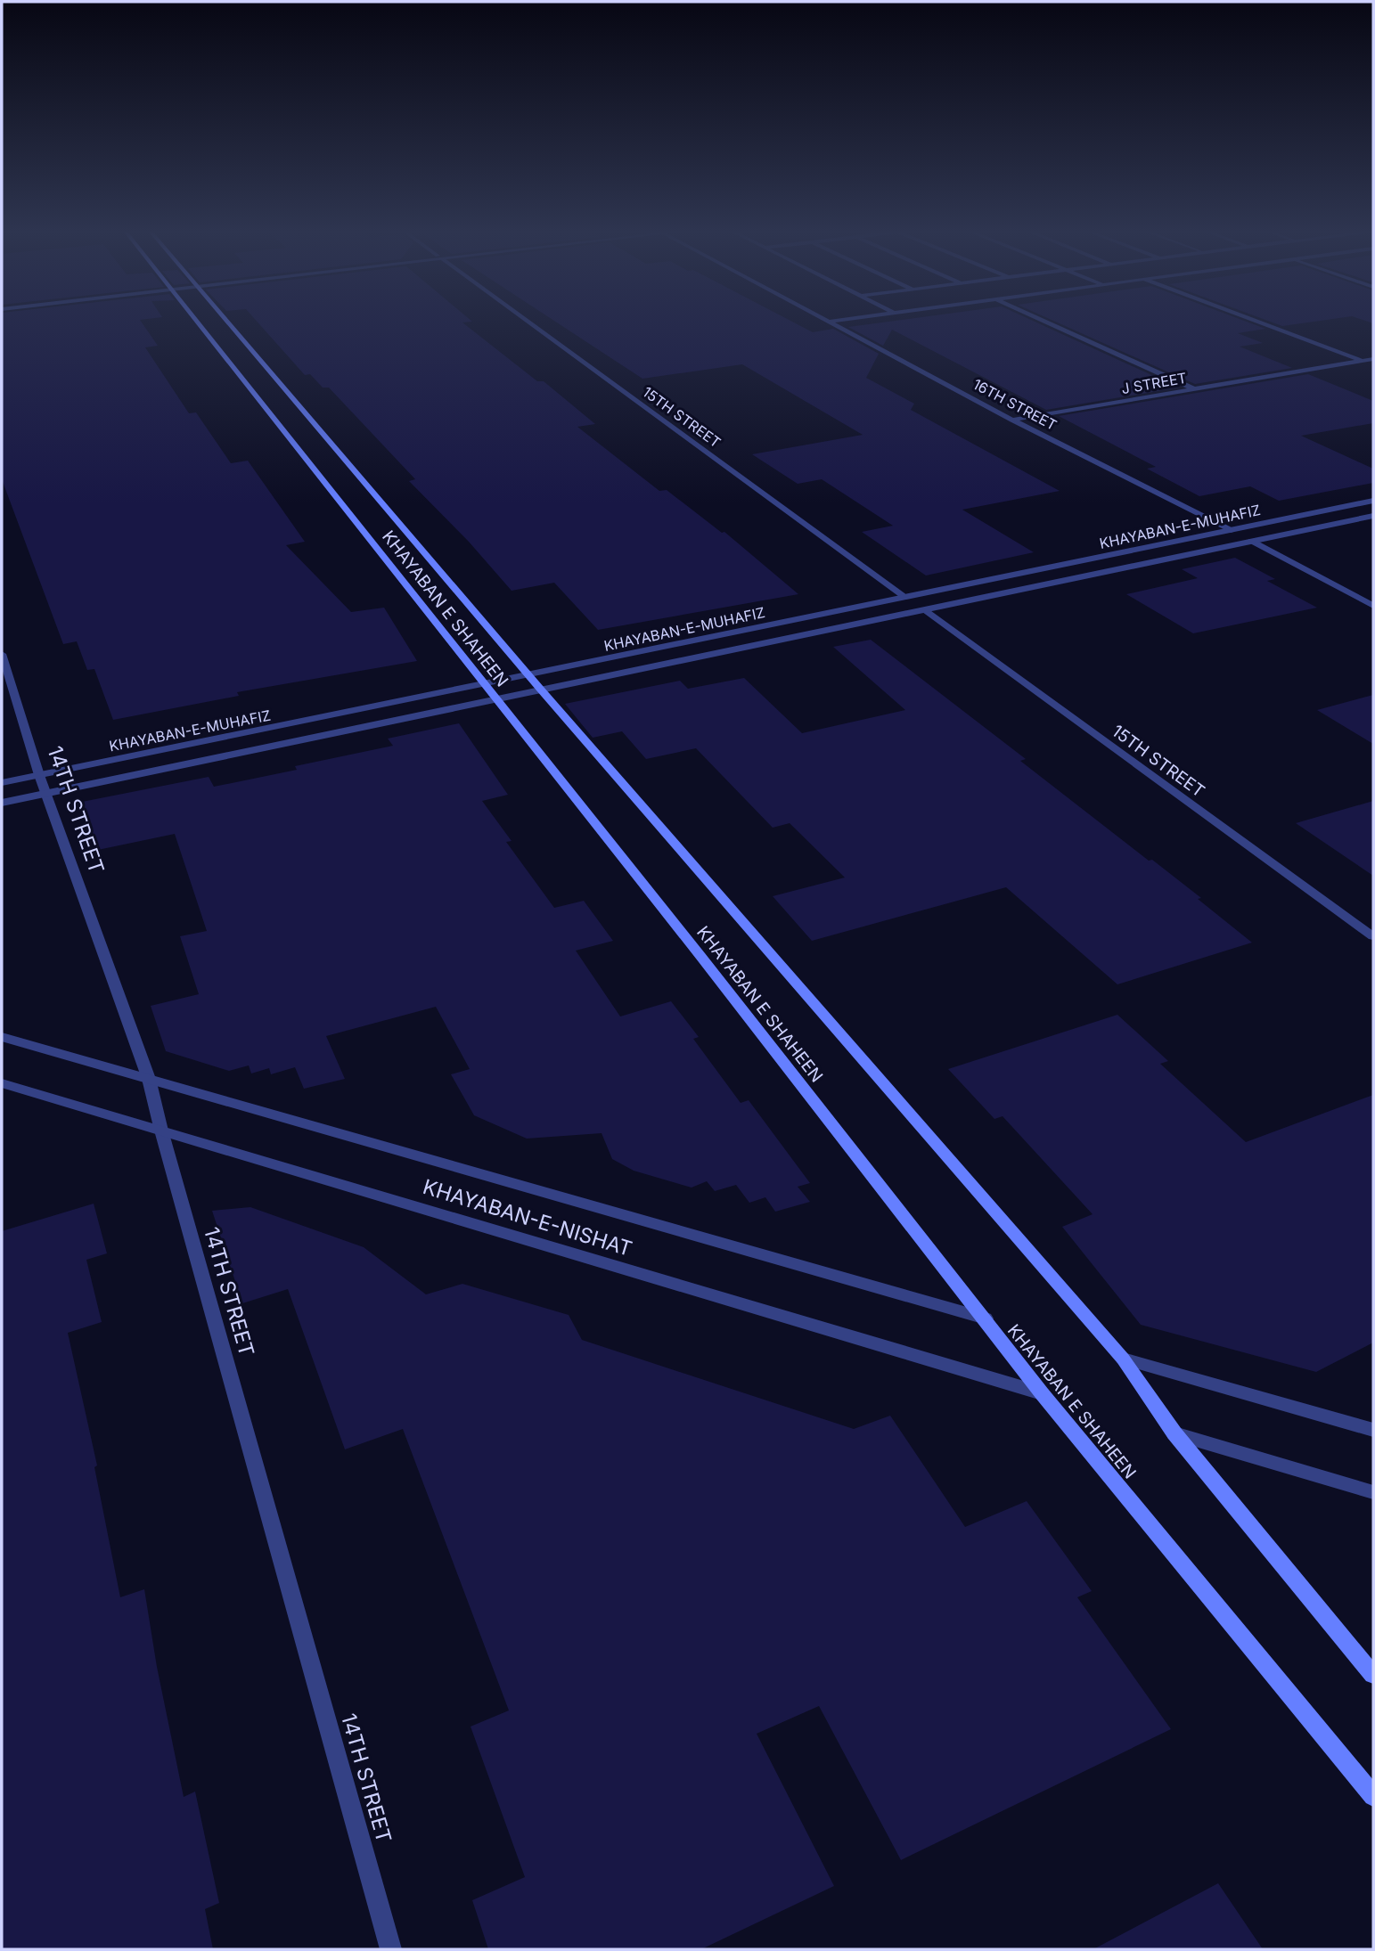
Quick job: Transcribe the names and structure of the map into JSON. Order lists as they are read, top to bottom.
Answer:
{
  "streets": {
    "main road": ["KHAYABAN E SHAHEEN"],
    "street": [
      "J STREET",
      "16TH STREET",
      "15TH STREET",
      "KHAYABAN-E-MUHAFIZ",
      "14TH STREET",
      "KHAYABAN-E-NISHAT"
    ]
  },
  "crossings": [
    ["J STREET", "16TH STREET"],
    ["16TH STREET", "KHAYABAN-E-MUHAFIZ"],
    ["15TH STREET", "KHAYABAN-E-MUHAFIZ"],
    ["KHAYABAN-E-MUHAFIZ", "KHAYABAN E SHAHEEN"],
    ["KHAYABAN-E-MUHAFIZ", "14TH STREET"],
    ["KHAYABAN E SHAHEEN", "KHAYABAN-E-NISHAT"],
    ["14TH STREET", "KHAYABAN-E-NISHAT"]
  ]
}
